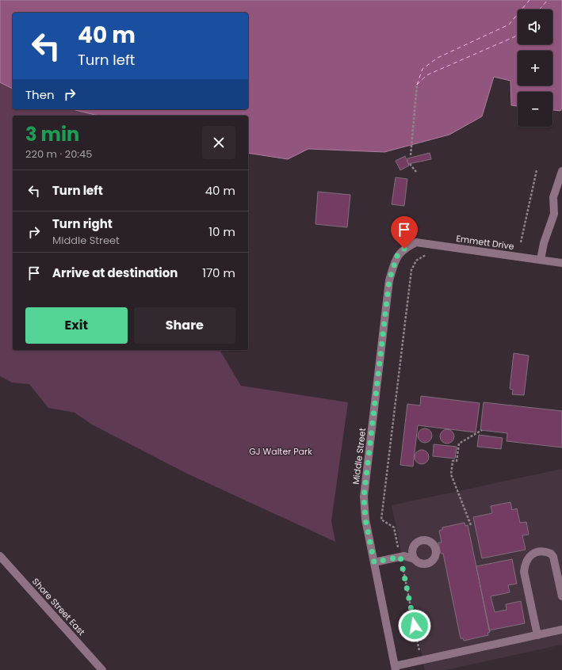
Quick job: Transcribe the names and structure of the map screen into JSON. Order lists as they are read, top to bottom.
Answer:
{
  "streets": {
    "street": ["Emmett Drive", "Middle Street", "Shore Street East"]
  },
  "crossings": [
    ["Emmett Drive", "Middle Street"]
  ],
  "parks": ["GJ Walter Park"],
  "page": {
    "map_buttons": ["+", "−"],
    "turn": ["40 m", "Turn left"],
    "then": "Then",
    "heading": ["3 min", "220 m · 20:45"],
    "list": [
      {
        "name": "Turn left",
        "value": "40 m"
      },
      {
        "name": "Turn right",
        "note": "Middle Street",
        "value": "10 m"
      },
      {
        "name": "Arrive at destination",
        "value": "170 m"
      }
    ],
    "buttons": ["Exit", "Share"]
  }
}
